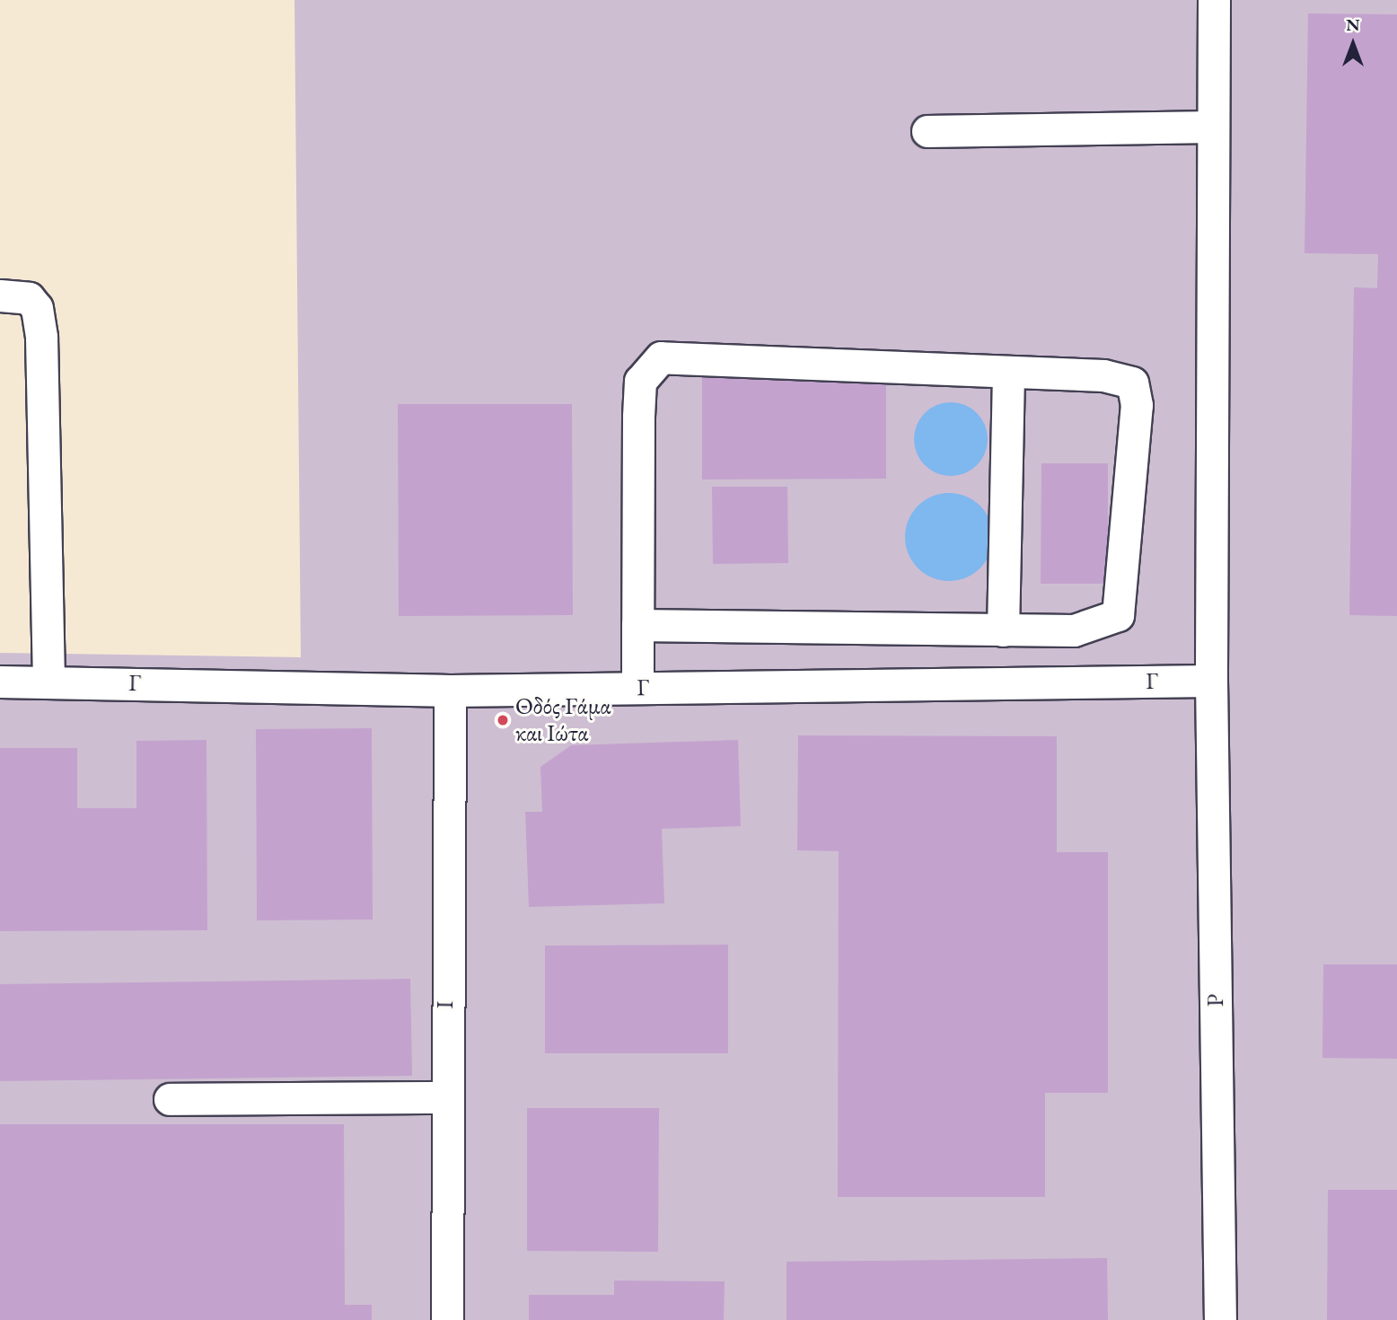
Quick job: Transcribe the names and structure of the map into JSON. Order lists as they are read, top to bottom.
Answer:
{
  "streets": {
    "street": ["Γ", "Ρ", "Ι"]
  },
  "crossings": [
    ["Γ", "Ρ"],
    ["Γ", "Ι"]
  ],
  "places": ["Οδός Γάμα και Ιώτα"],
  "north": "top"
}
